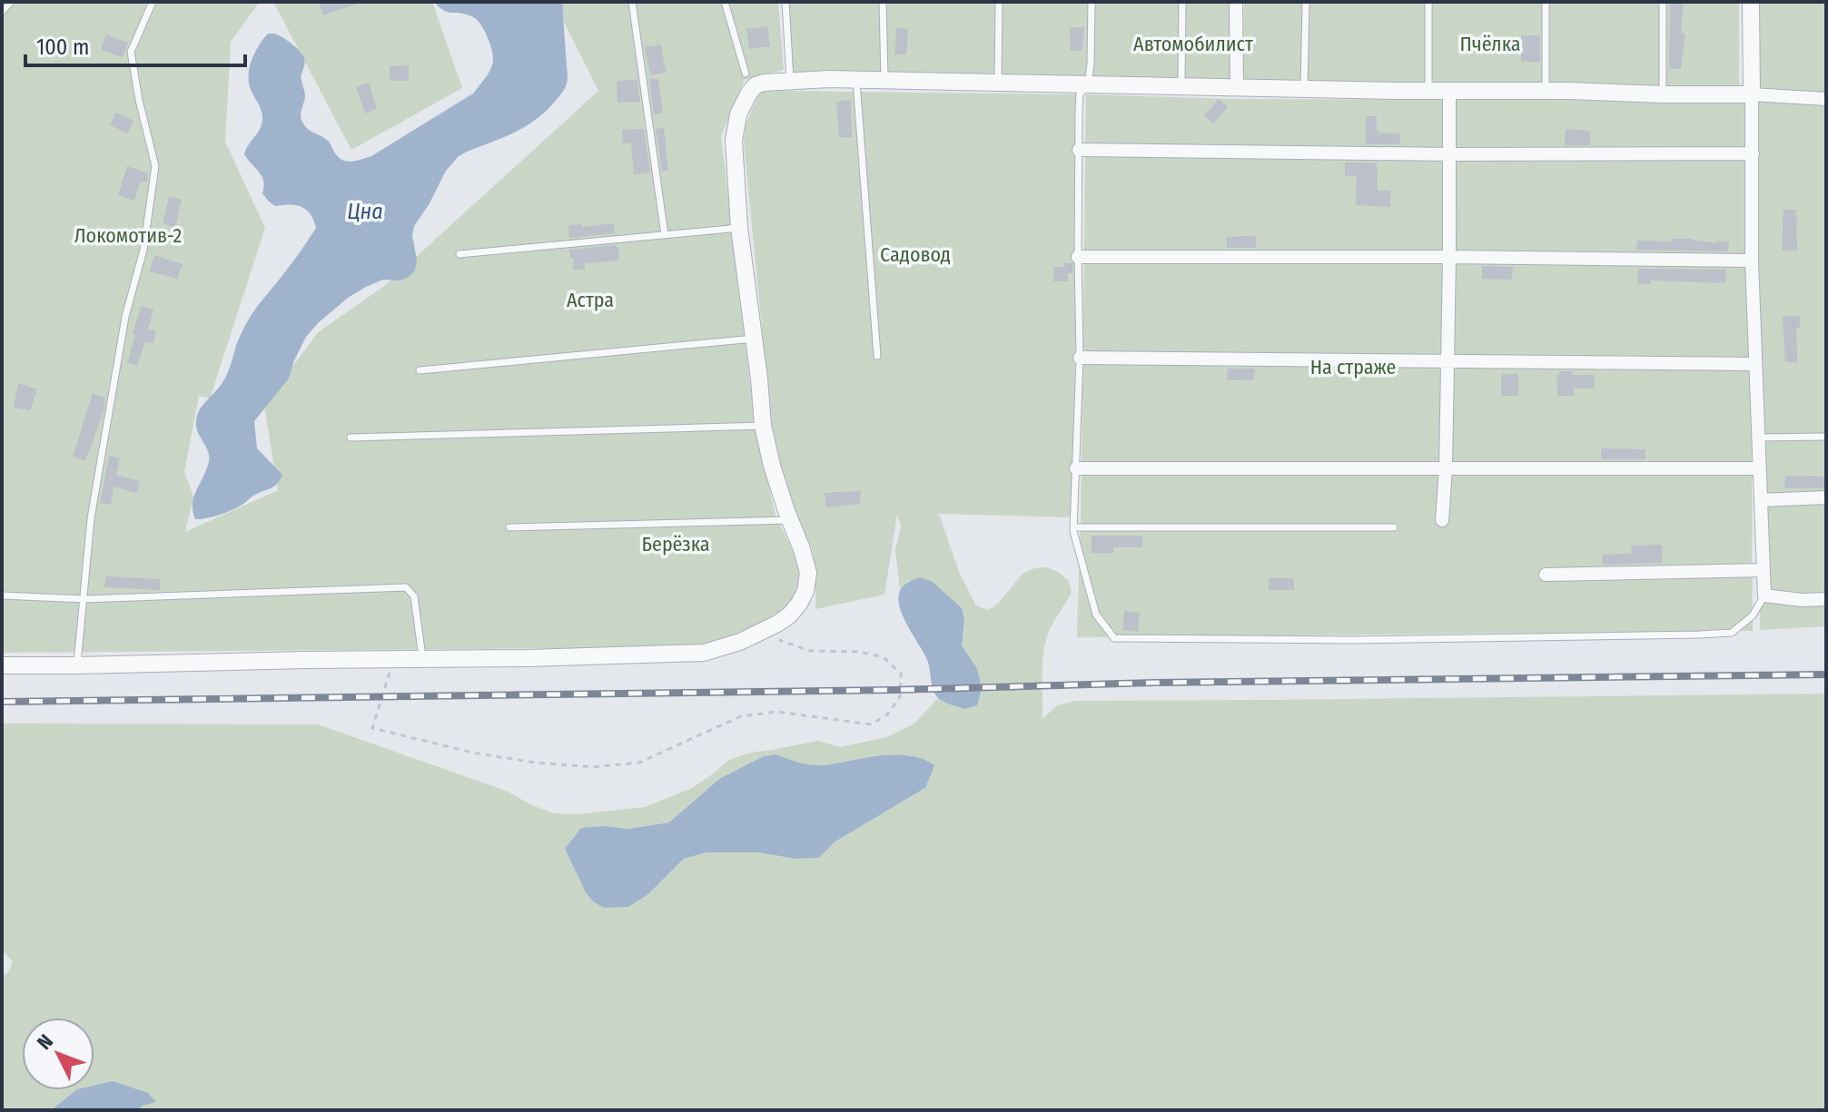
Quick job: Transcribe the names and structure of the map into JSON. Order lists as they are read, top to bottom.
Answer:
{
  "water": ["Цна"],
  "parks": [
    "Автомобилист",
    "Пчёлка",
    "Локомотив-2",
    "Садовод",
    "Астра",
    "На страже",
    "Берёзка"
  ],
  "scale_bar": "100 m",
  "north": "top left"
}
